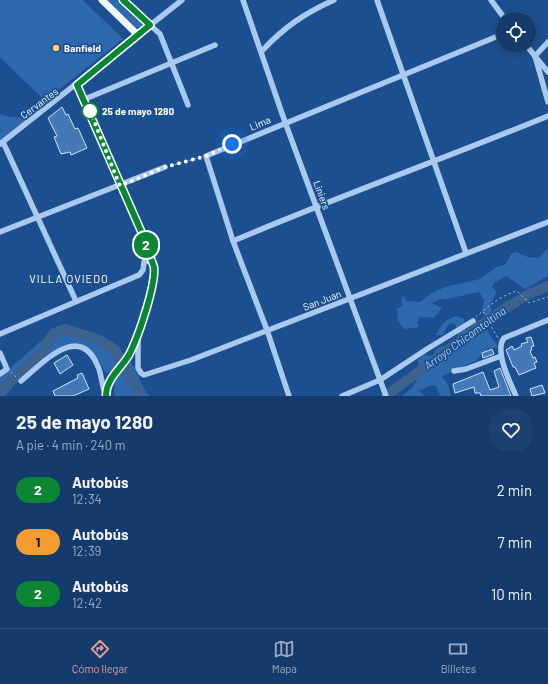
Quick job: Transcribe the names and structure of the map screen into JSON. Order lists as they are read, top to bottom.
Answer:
{
  "streets": {
    "street": [
      "Cervantes",
      "Lima",
      "Liniers",
      "San Juan"
    ]
  },
  "crossings": [
    ["Lima", "Liniers"],
    ["Liniers", "San Juan"]
  ],
  "districts": ["VILLA OVIEDO"],
  "water": ["Arroyo Chicamtoltina"],
  "places": ["Banfield", "25 de mayo 1280"],
  "lines": ["bus line 2"],
  "page": {
    "on_map": "2",
    "heading": ["25 de mayo 1280", "A pie · 4 min · 240 m"],
    "list": [
      {
        "mark": "2",
        "name": "Autobús",
        "note": "12:34",
        "value": "2 min"
      },
      {
        "mark": "1",
        "name": "Autobús",
        "note": "12:39",
        "value": "7 min"
      },
      {
        "mark": "2",
        "name": "Autobús",
        "note": "12:42",
        "value": "10 min"
      }
    ],
    "tabs": ["Cómo llegar", "Mapa", "Billetes"]
  }
}
